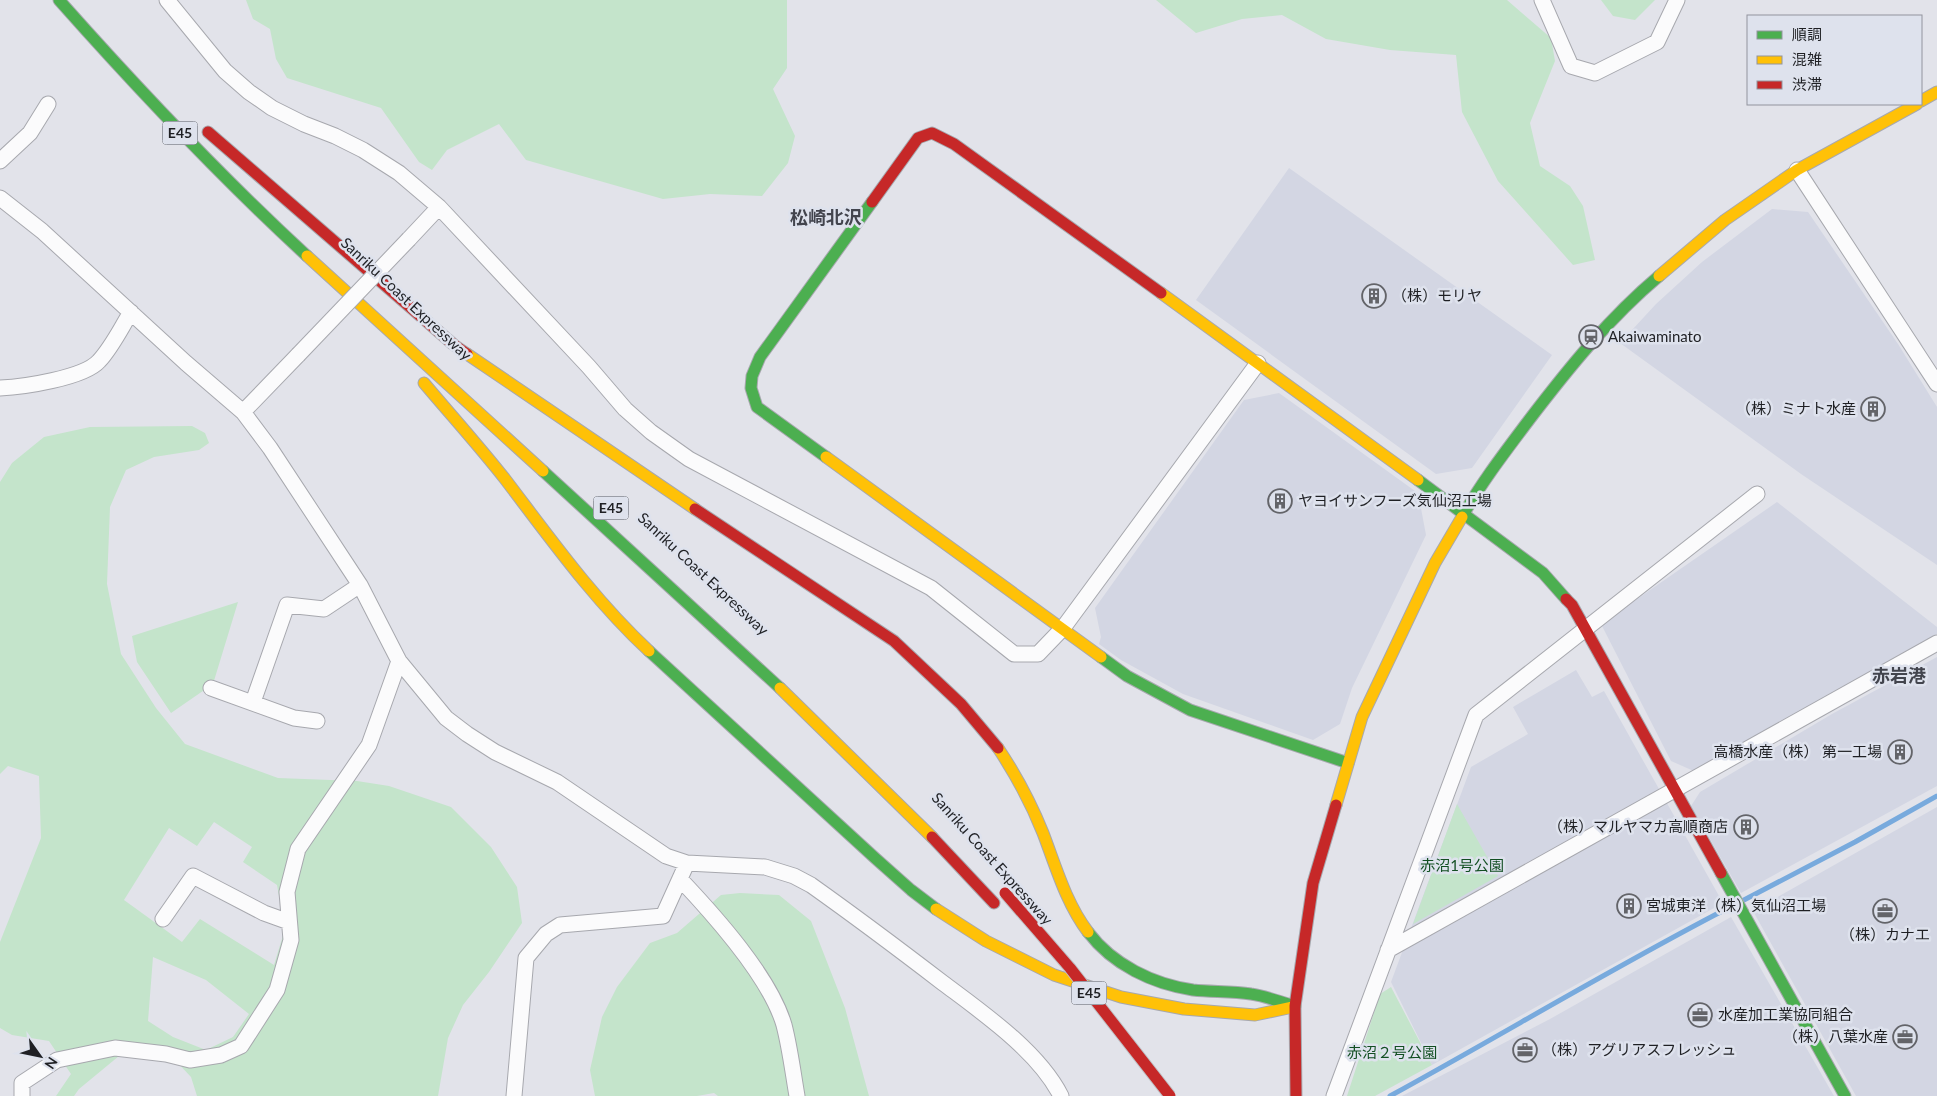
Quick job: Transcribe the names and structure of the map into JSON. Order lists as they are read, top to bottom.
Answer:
{
  "streets": {
    "main road": ["E45", "Sanriku Coast Expressway"]
  },
  "districts": ["松崎北沢", "赤岩港"],
  "parks": ["赤沼1号公園", "赤沼２号公園"],
  "places": {
    "building": [
      "（株）モリヤ",
      "（株）ミナト水産",
      "ヤヨイサンフーズ気仙沼工場",
      "高橋水産（株） 第一工場",
      "（株）マルヤマカ高順商店",
      "宮城東洋（株）気仙沼工場"
    ],
    "station": ["Akaiwaminato"],
    "office": [
      "（株）カナエ",
      "水産加工業協同組合",
      "（株）八葉水産",
      "（株）アグリアスフレッシュ"
    ]
  },
  "legend": ["順調", "混雑", "渋滞"],
  "north": "bottom right"
}
